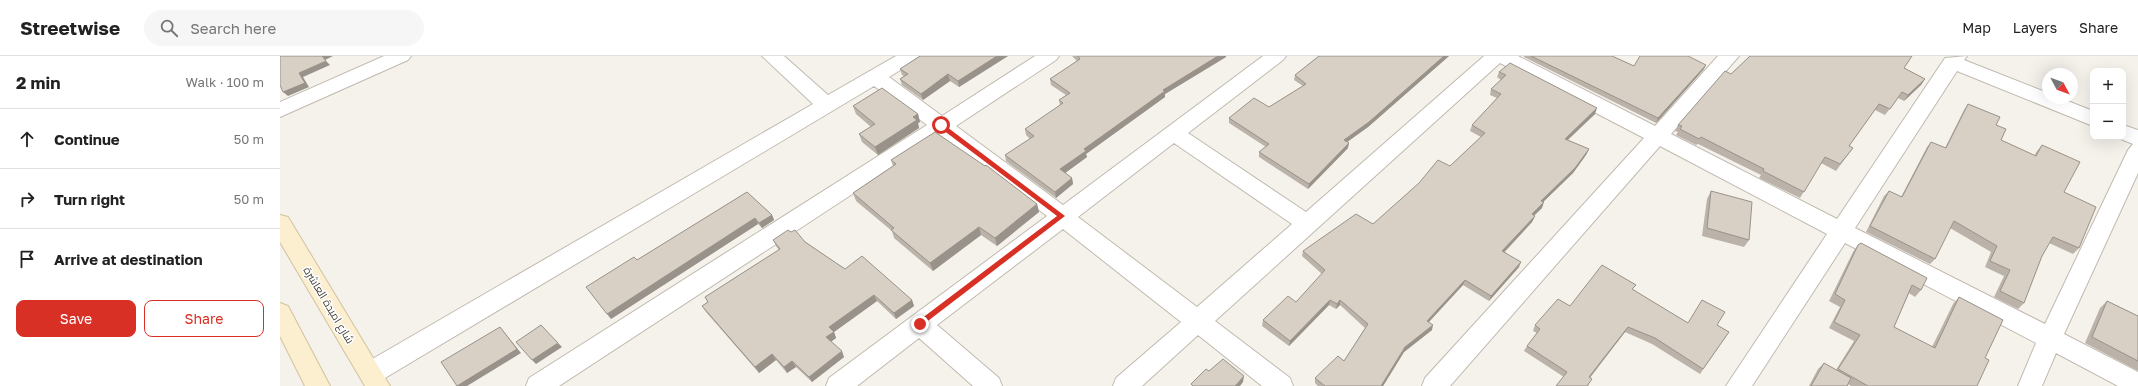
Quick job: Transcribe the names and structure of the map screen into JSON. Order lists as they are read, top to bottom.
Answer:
{
  "streets": {
    "main road": ["شارع امبدة العاشرة"]
  },
  "north": "bottom right",
  "page": {
    "header": "Streetwise",
    "search": "Search here",
    "nav": ["Map", "Layers", "Share"],
    "heading": ["2 min", "Walk · 100 m"],
    "map_buttons": ["+", "−"],
    "list": [
      ["Continue", "50 m"],
      ["Turn right", "50 m"],
      "Arrive at destination"
    ],
    "buttons": ["Save", "Share"]
  }
}
